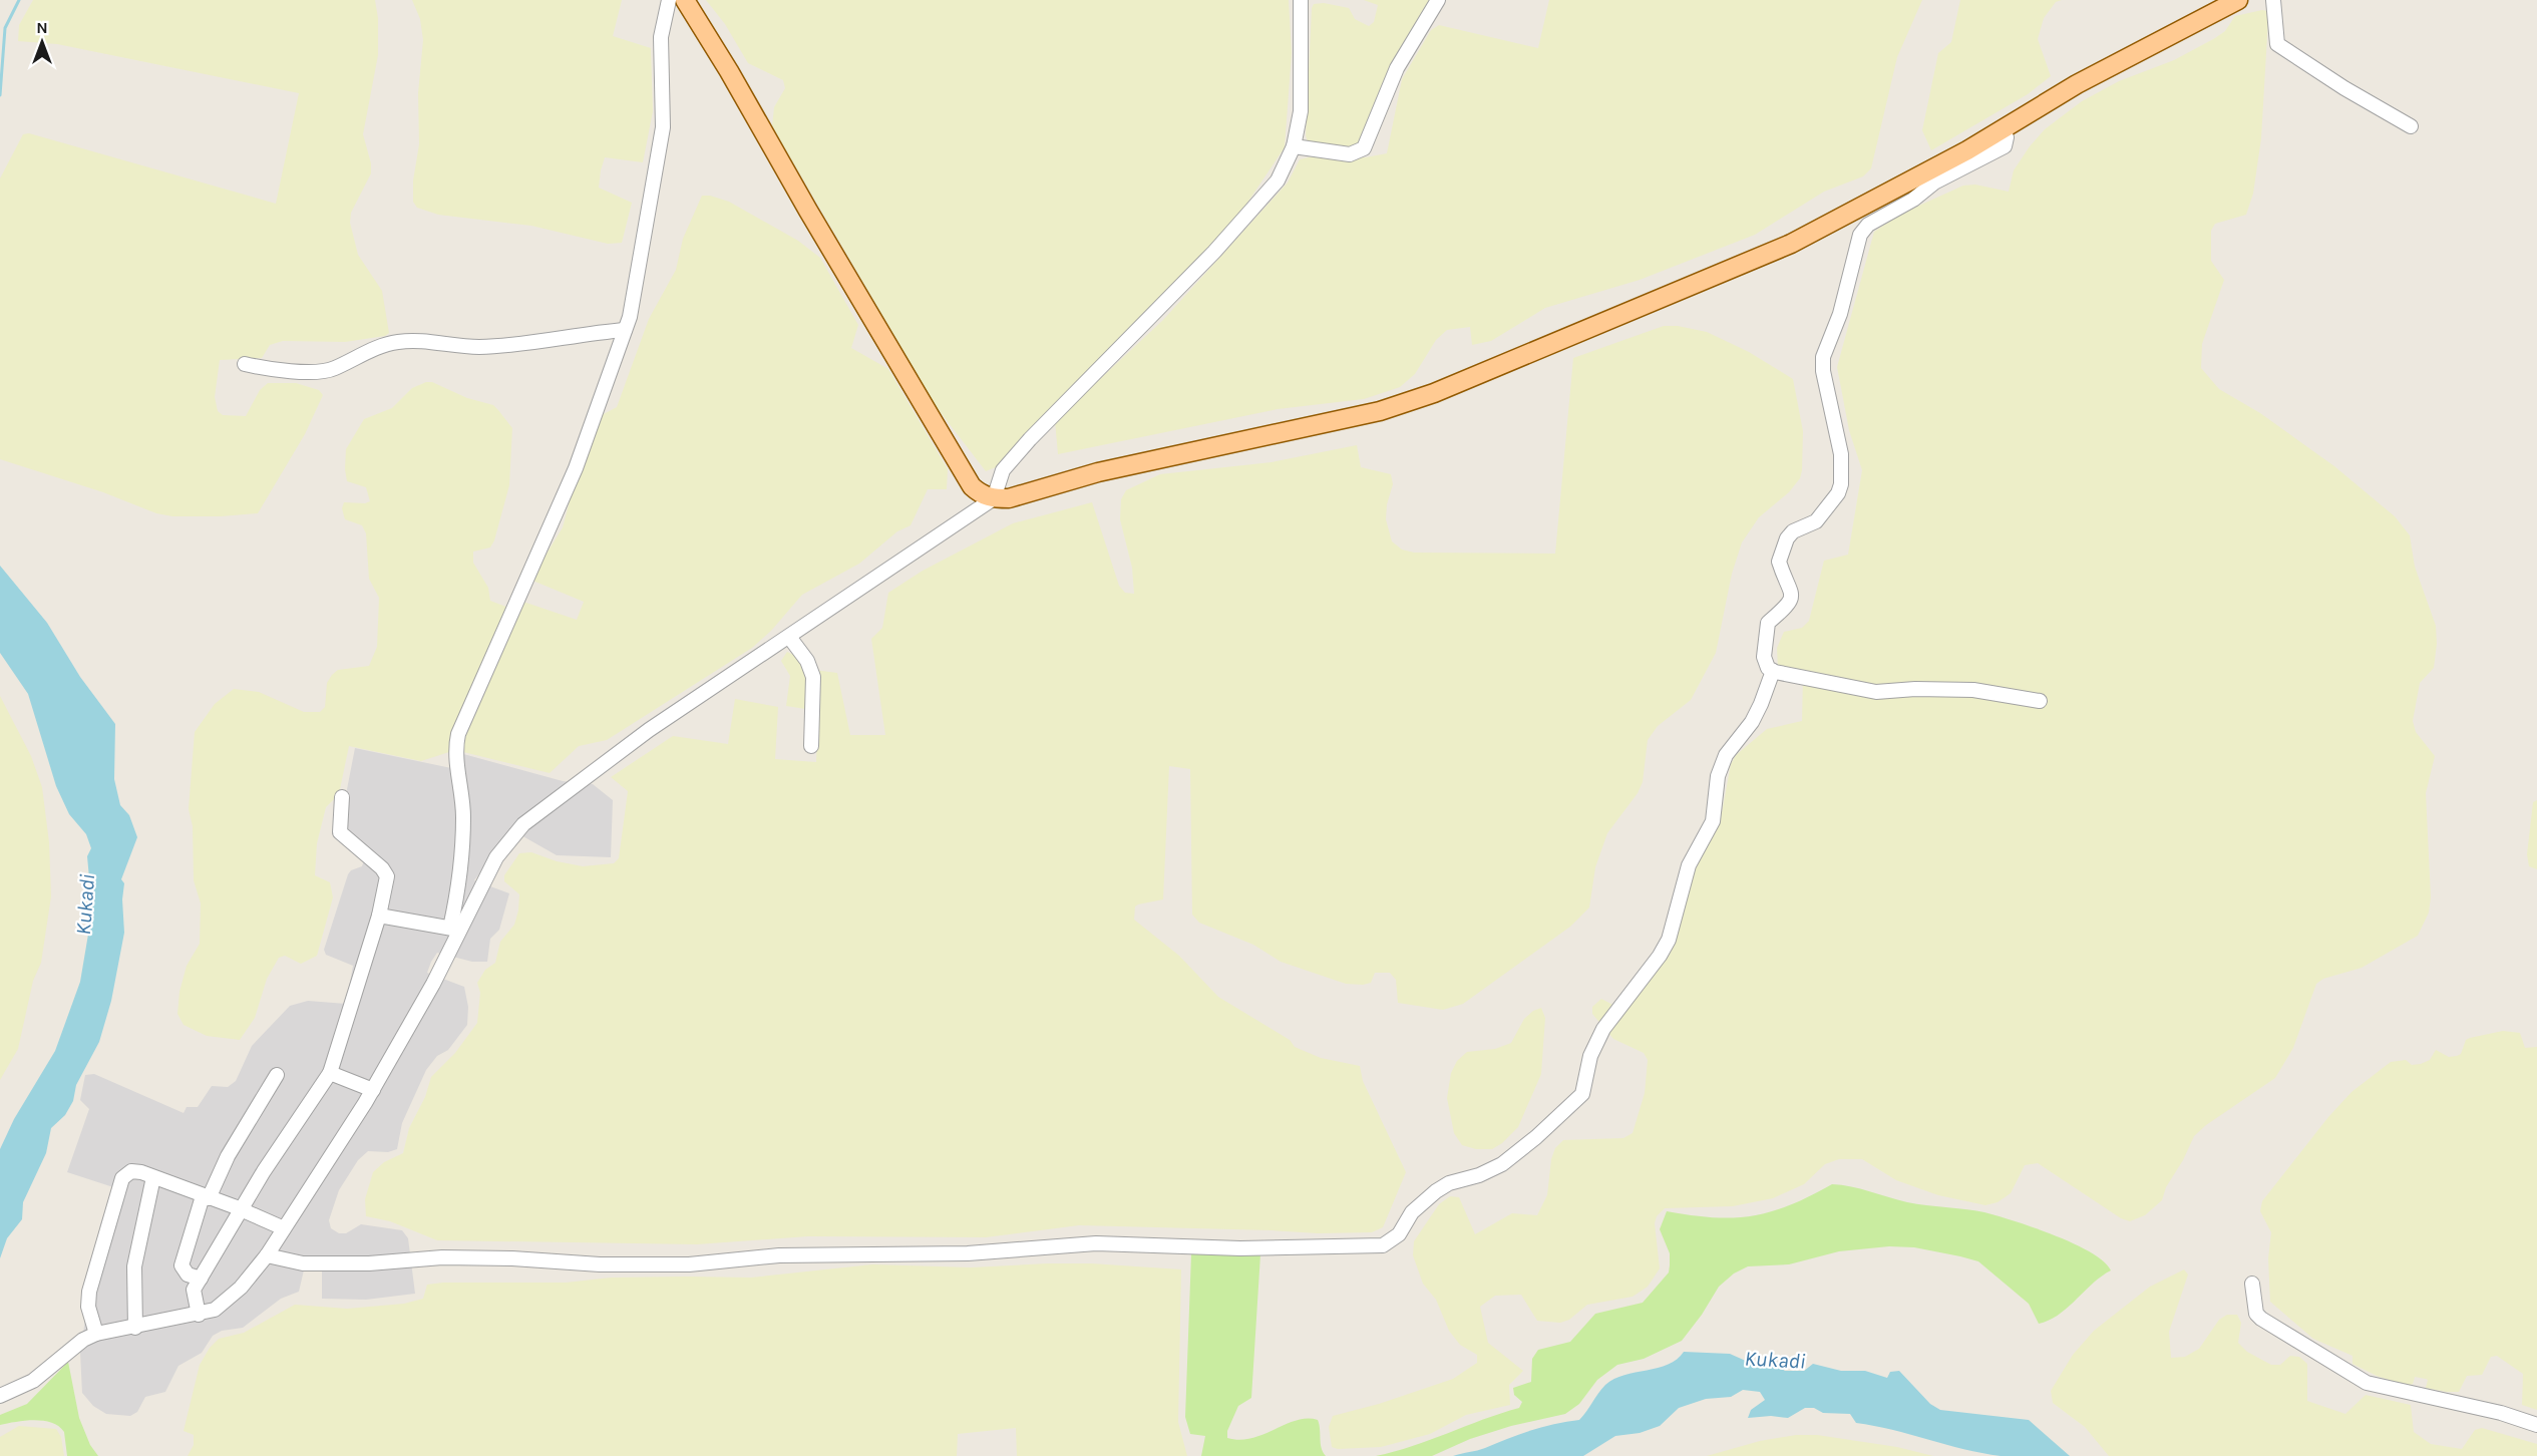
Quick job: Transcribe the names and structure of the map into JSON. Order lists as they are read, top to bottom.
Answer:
{
  "water": ["Kukadi"],
  "north": "top"
}
